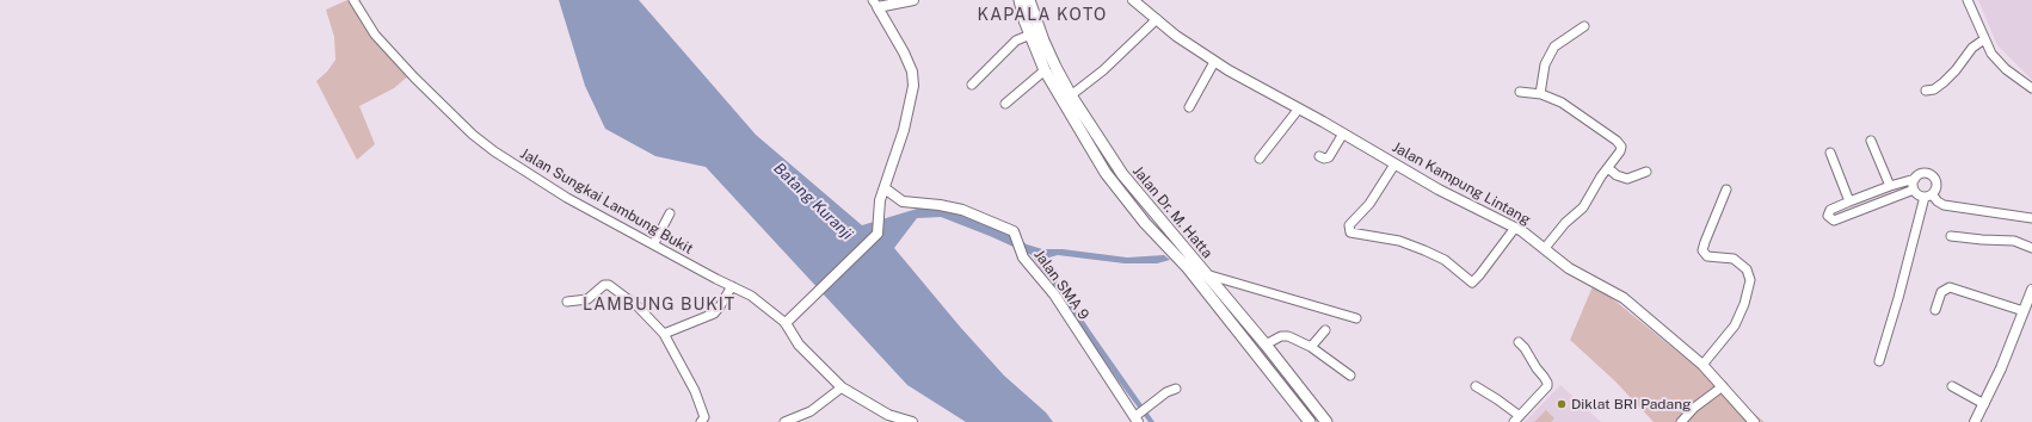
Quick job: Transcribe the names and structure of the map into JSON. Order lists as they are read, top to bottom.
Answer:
{
  "streets": {
    "main road": ["Jalan Dr. M. Hatta"],
    "street": ["Jalan Kampung Lintang", "Jalan Sungkai Lambung Bukit", "Jalan SMA 9"]
  },
  "districts": ["KAPALA KOTO", "LAMBUNG BUKIT"],
  "water": ["Batang Kuranji"],
  "places": ["Diklat BRI Padang"]
}
